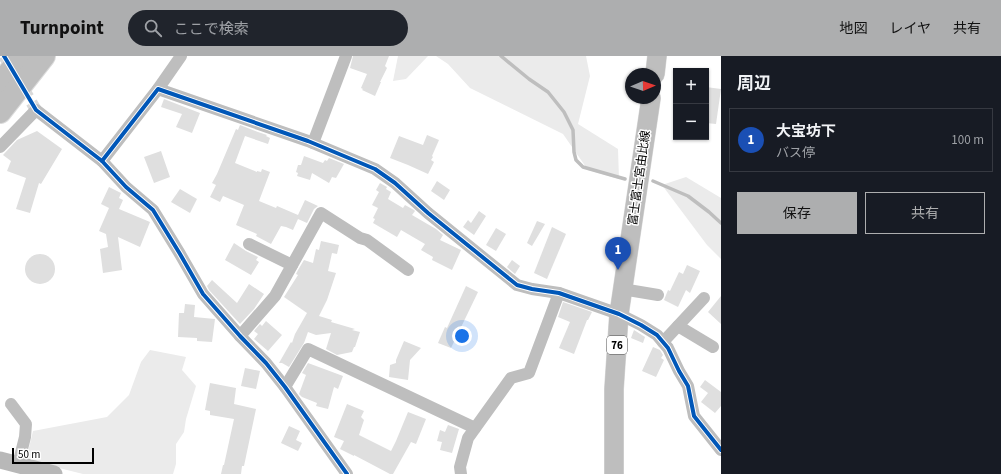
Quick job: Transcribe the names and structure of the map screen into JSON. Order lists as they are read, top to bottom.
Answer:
{
  "streets": {
    "main road": ["富士富士宮由比線", "76"]
  },
  "scale_bar": "50 m",
  "north": "right",
  "page": {
    "header": "Turnpoint",
    "search": "ここで検索",
    "nav": ["地図", "レイヤ", "共有"],
    "heading": "周辺",
    "map_buttons": ["+", "−"],
    "list": [
      {
        "mark": "1",
        "name": "大宝坊下",
        "note": "バス停",
        "value": "100 m"
      }
    ],
    "buttons": ["保存", "共有"],
    "pins": "1",
    "scale": "50 m"
  }
}
